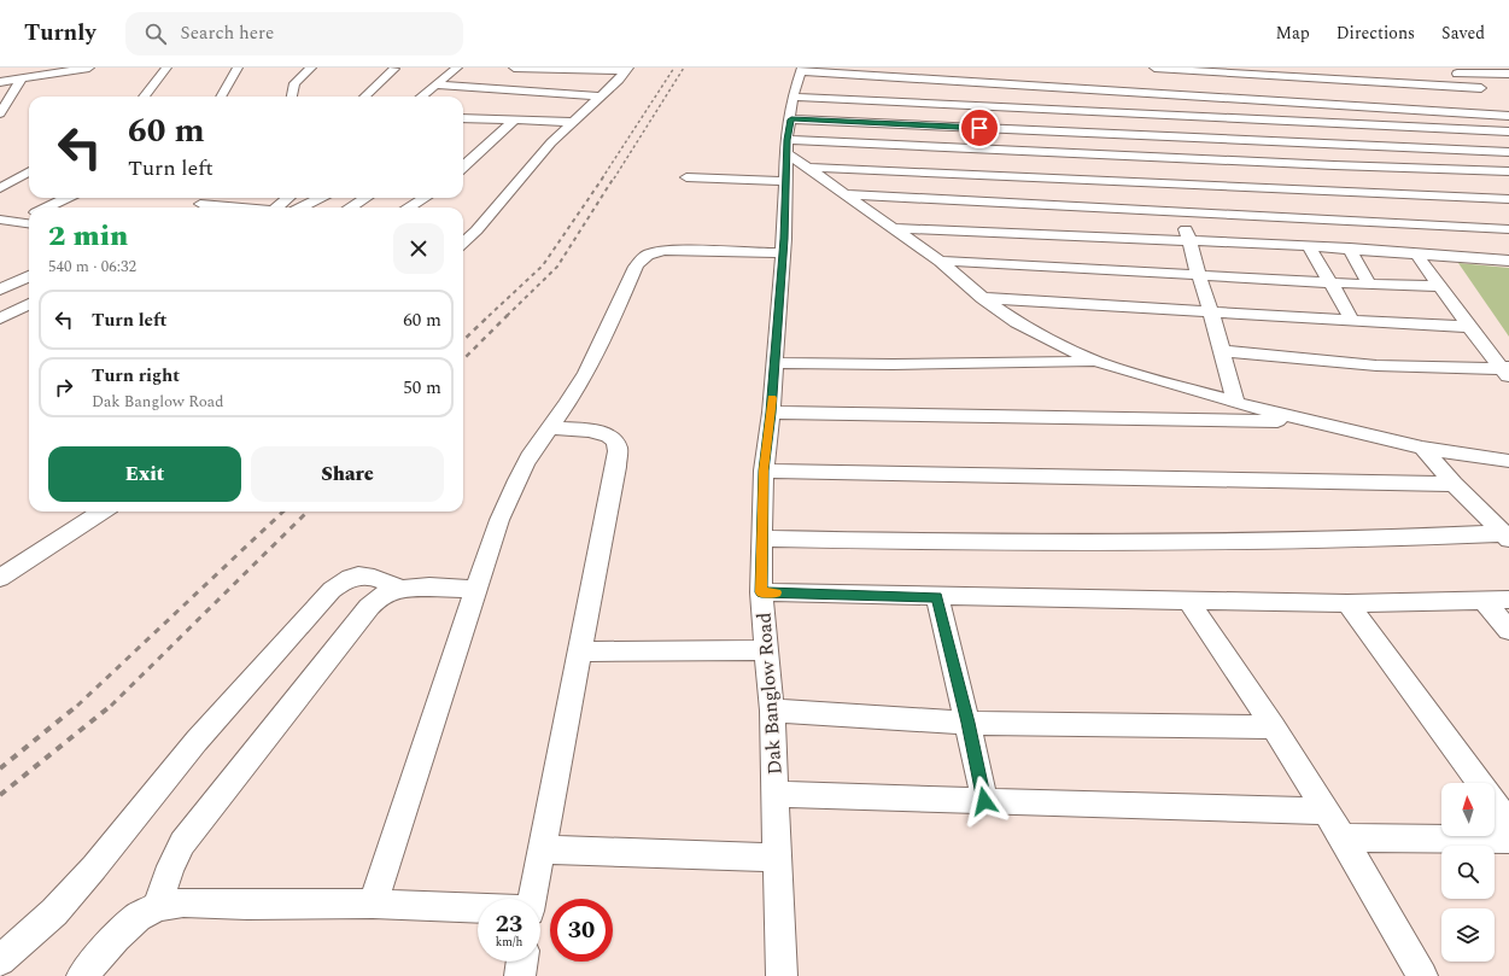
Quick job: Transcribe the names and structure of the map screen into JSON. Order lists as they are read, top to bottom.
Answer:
{
  "streets": {
    "street": ["Dak Banglow Road"]
  },
  "north": "top",
  "page": {
    "header": "Turnly",
    "search": "Search here",
    "nav": ["Map", "Directions", "Saved"],
    "turn": ["60 m", "Turn left"],
    "heading": ["2 min", "540 m · 06:32"],
    "list": [
      {
        "name": "Turn left",
        "value": "60 m"
      },
      {
        "name": "Turn right",
        "note": "Dak Banglow Road",
        "value": "50 m"
      }
    ],
    "buttons": ["Exit", "Share"],
    "speed": "23 km/h",
    "limit": "30"
  }
}
